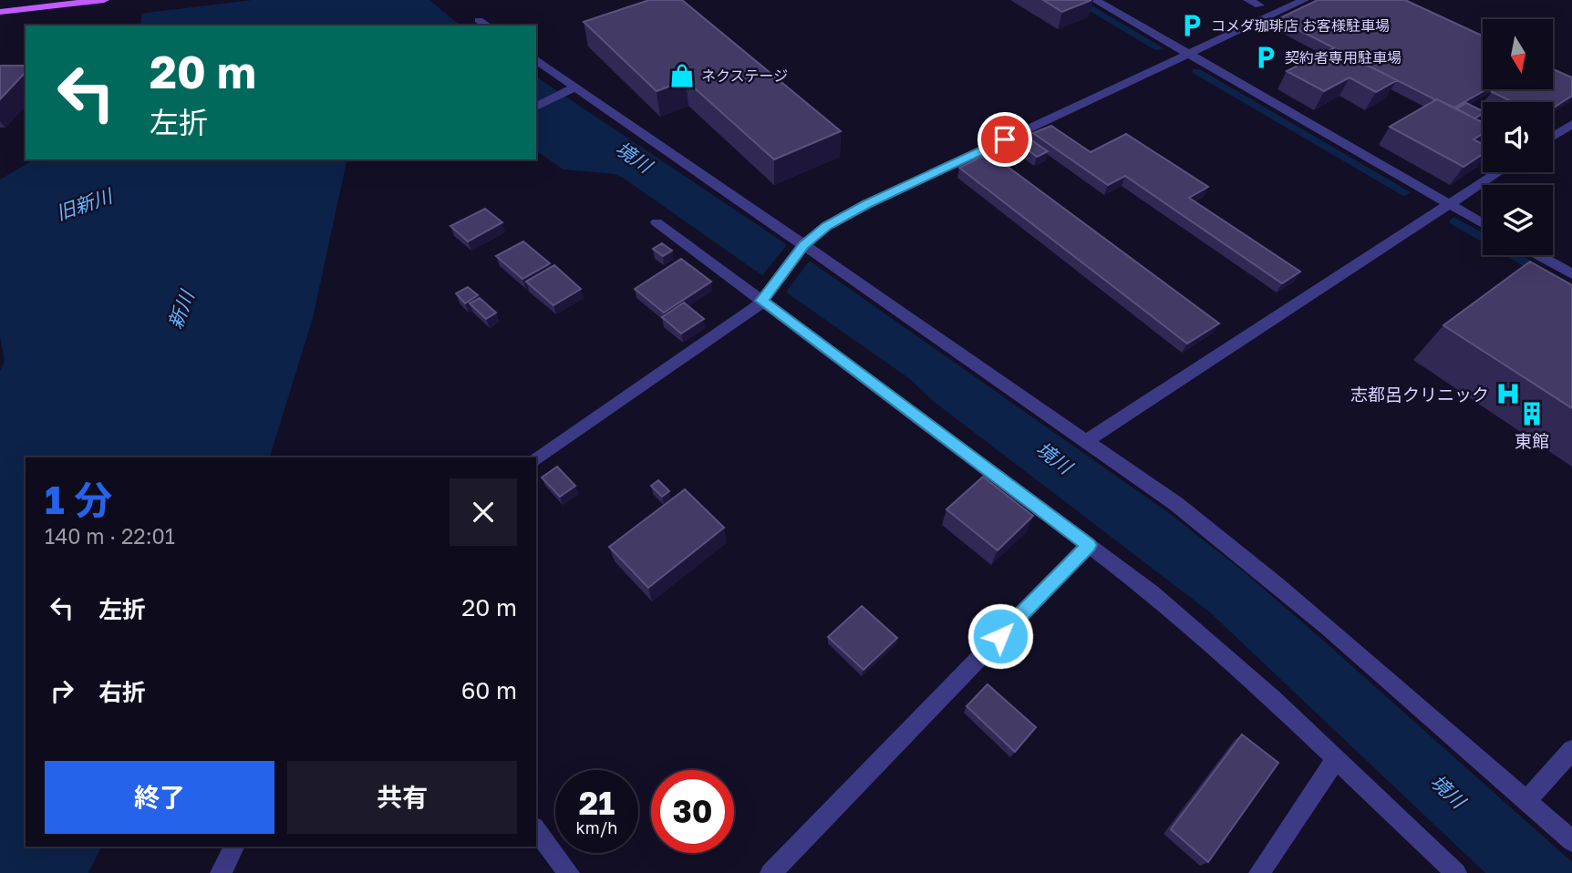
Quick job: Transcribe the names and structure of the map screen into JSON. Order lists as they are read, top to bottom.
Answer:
{
  "water": ["境川", "旧新川", "新川"],
  "places": {
    "parking": ["コメダ珈琲店 お客様駐車場", "契約者専用駐車場"],
    "shop": ["ネクステージ"],
    "hospital": ["志都呂クリニック"],
    "building": ["東館"]
  },
  "north": "bottom",
  "page": {
    "turn": ["20 m", "左折"],
    "heading": ["1 分", "140 m · 22:01"],
    "list": [
      {
        "name": "左折",
        "value": "20 m"
      },
      {
        "name": "右折",
        "value": "60 m"
      }
    ],
    "buttons": ["終了", "共有"],
    "speed": "21 km/h",
    "limit": "30"
  }
}
